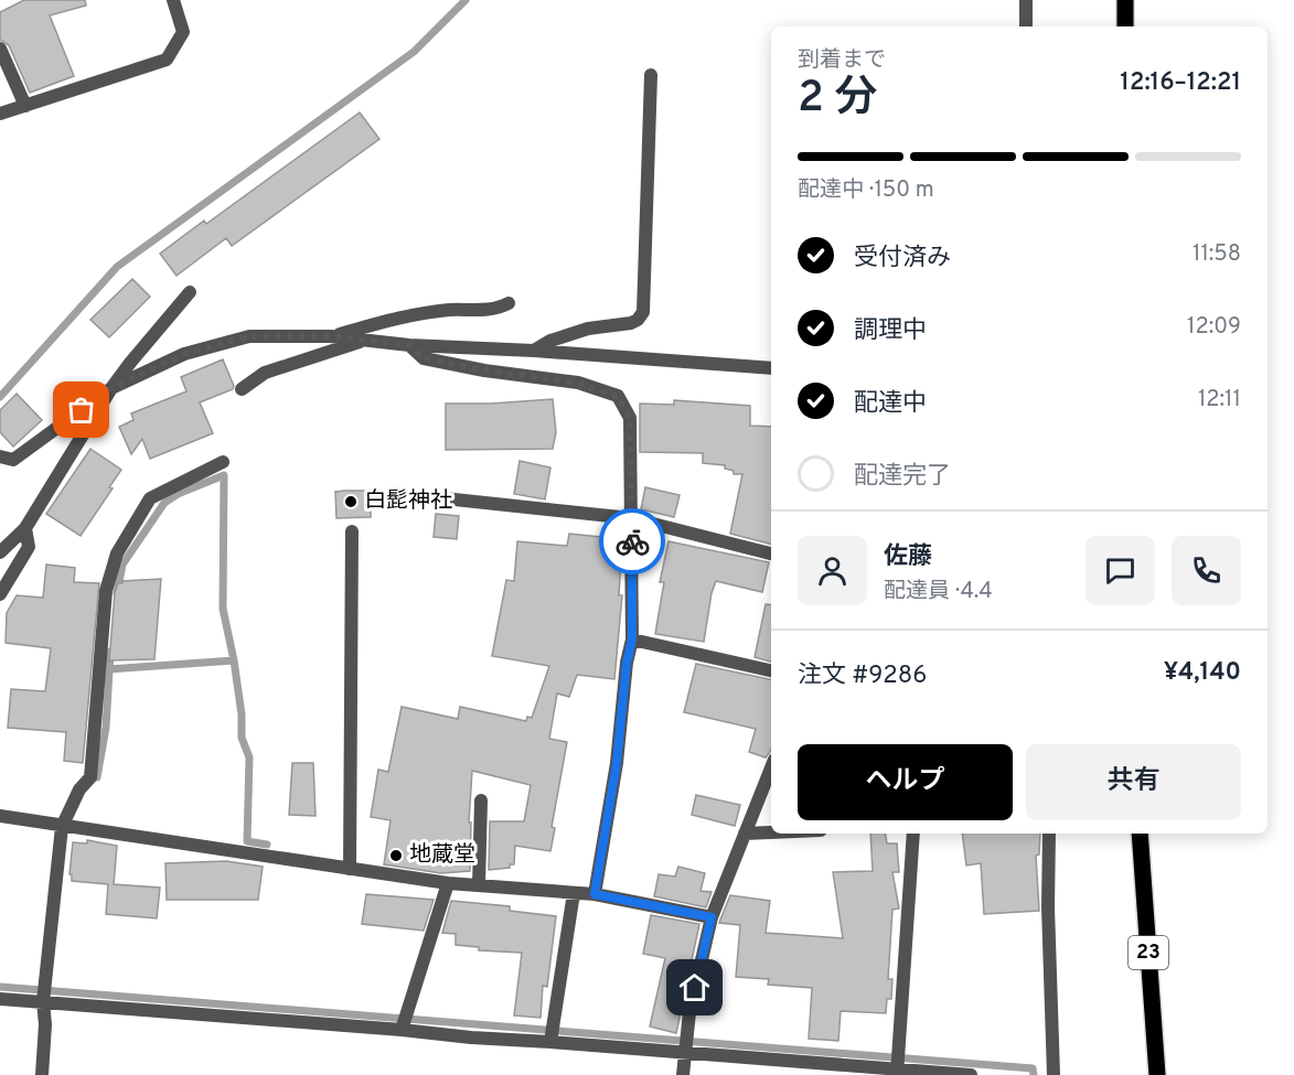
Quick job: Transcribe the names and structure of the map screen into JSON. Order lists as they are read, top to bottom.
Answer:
{
  "streets": {
    "main road": ["23"]
  },
  "places": ["白髭神社", "地蔵堂"],
  "page": {
    "heading": ["2 分", "到着まで", "12:16–12:21"],
    "panel": [
      "佐藤",
      "配達員 · 4.4",
      "注文 #9286",
      "¥4,140"
    ],
    "bar": "配達中 · 150 m",
    "list": [
      ["受付済み", "11:58"],
      ["調理中", "12:09"],
      ["配達中", "12:11"],
      "配達完了"
    ],
    "buttons": ["ヘルプ", "共有"]
  }
}
